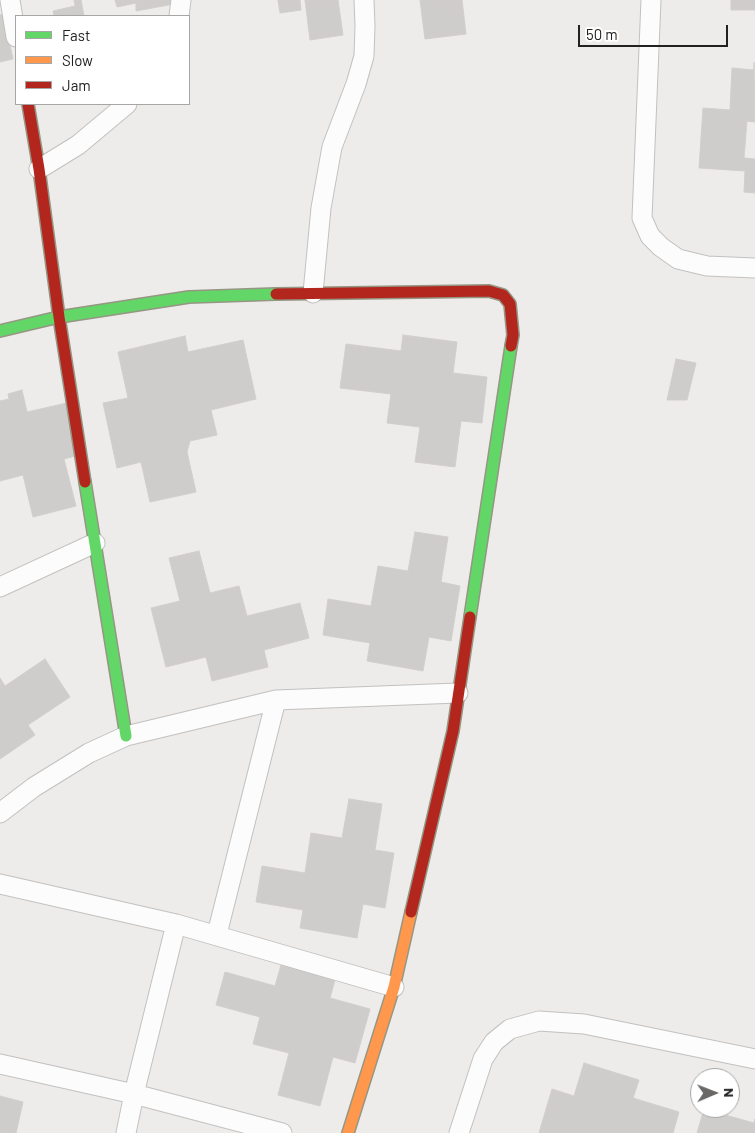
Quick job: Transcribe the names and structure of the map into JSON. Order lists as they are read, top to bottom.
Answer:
{
  "legend": ["Fast", "Slow", "Jam"],
  "scale_bar": "50 m",
  "north": "right"
}
